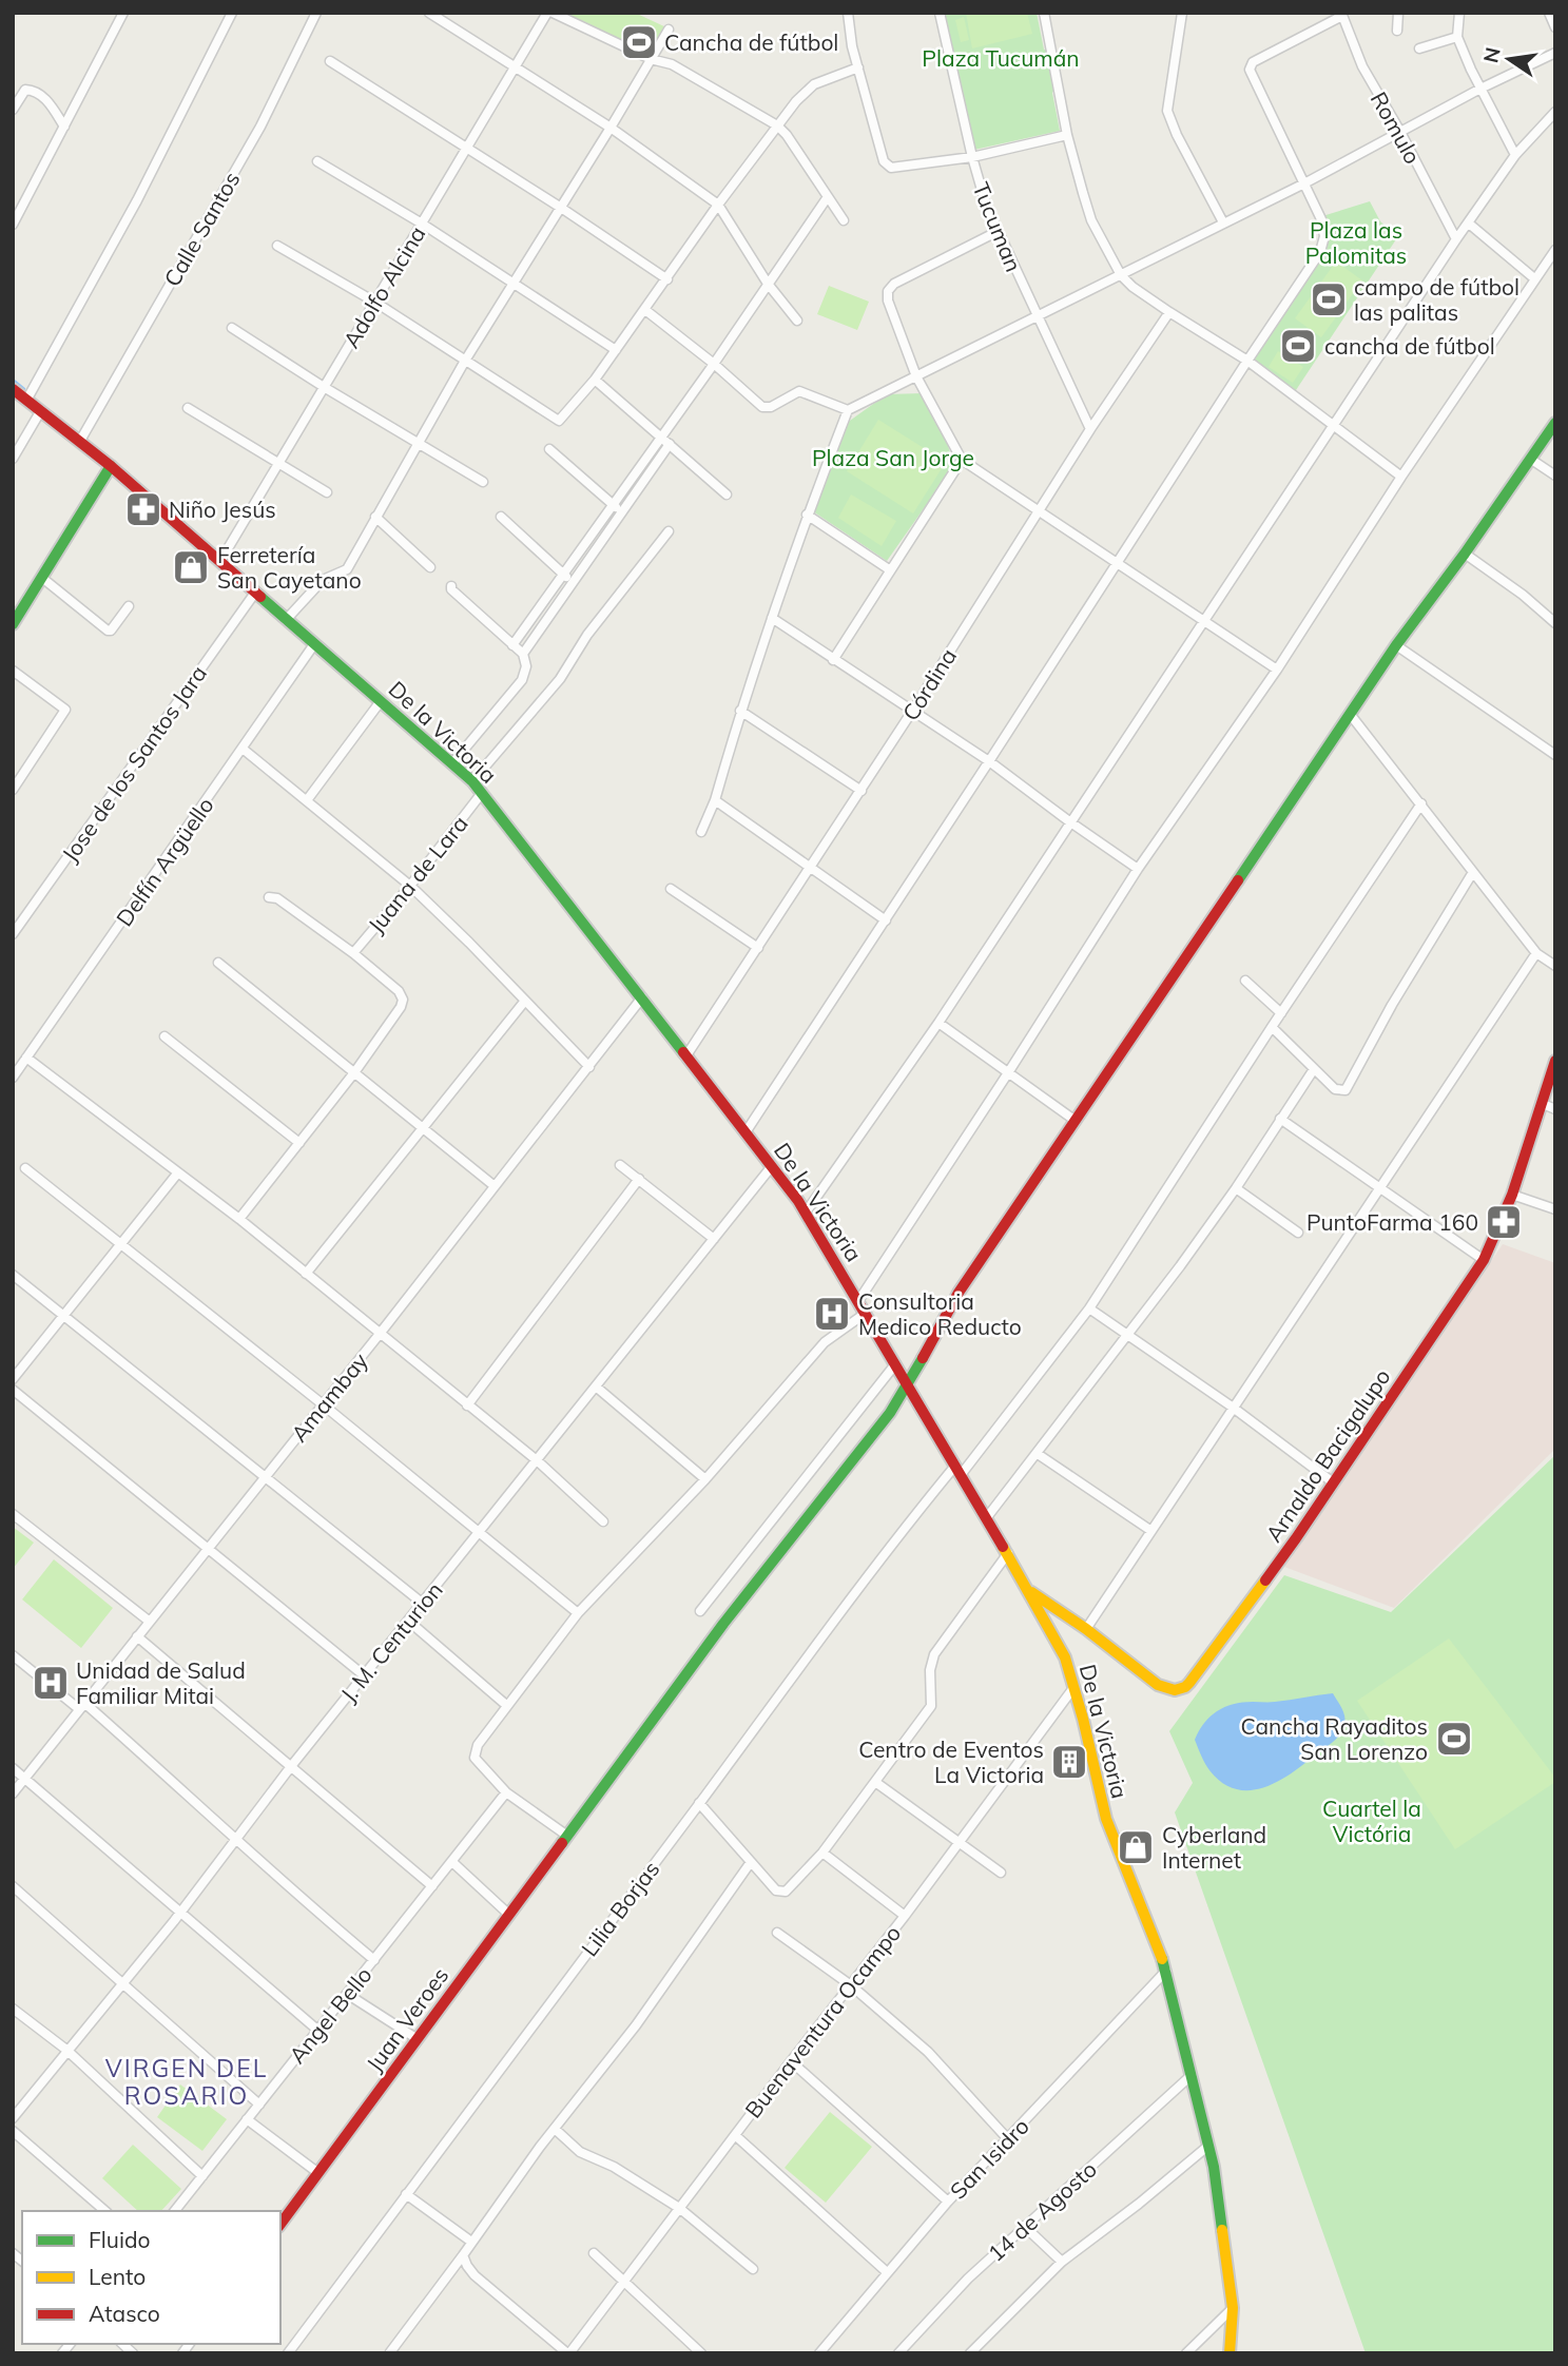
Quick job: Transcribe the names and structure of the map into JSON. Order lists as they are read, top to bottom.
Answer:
{
  "streets": {
    "street": [
      "Romulo",
      "Tucuman",
      "Calle Santos",
      "Adolfo Alcina",
      "Córdina",
      "De la Victoria",
      "Jose de los Santos Jara",
      "Delfín Argüello",
      "Juana de Lara",
      "Amambay",
      "Arnaldo Bacigalupo",
      "J. M. Centurion",
      "Lilia Borjas",
      "Angel Bello",
      "Juan Veroes",
      "Buenaventura Ocampo",
      "San Isidro",
      "14 de Agosto"
    ]
  },
  "crossings": [
    ["Tucuman", "Córdina"],
    ["Calle Santos", "De la Victoria"],
    ["Adolfo Alcina", "De la Victoria"],
    ["Córdina", "De la Victoria"],
    ["De la Victoria", "Jose de los Santos Jara"],
    ["De la Victoria", "Delfín Argüello"],
    ["De la Victoria", "Juana de Lara"],
    ["De la Victoria", "Amambay"],
    ["De la Victoria", "Arnaldo Bacigalupo"],
    ["De la Victoria", "J. M. Centurion"],
    ["De la Victoria", "Lilia Borjas"],
    ["De la Victoria", "Juan Veroes"],
    ["De la Victoria", "Buenaventura Ocampo"],
    ["De la Victoria", "San Isidro"],
    ["De la Victoria", "14 de Agosto"]
  ],
  "districts": ["VIRGEN DEL ROSARIO"],
  "parks": [
    "Plaza Tucumán",
    "Plaza las Palomitas",
    "Plaza San Jorge",
    "Cuartel la Victória"
  ],
  "places": {
    "sports": [
      "Cancha de fútbol",
      "campo de fútbol las palitas",
      "cancha de fútbol",
      "Cancha Rayaditos San Lorenzo"
    ],
    "pharmacy": ["Niño Jesús", "PuntoFarma 160"],
    "shop": ["Ferretería San Cayetano", "Cyberland Internet"],
    "hospital": ["Consultoria Medico Reducto", "Unidad de Salud Familiar Mitai"],
    "building": ["Centro de Eventos La Victoria"]
  },
  "legend": ["Fluido", "Lento", "Atasco"],
  "north": "left"
}
